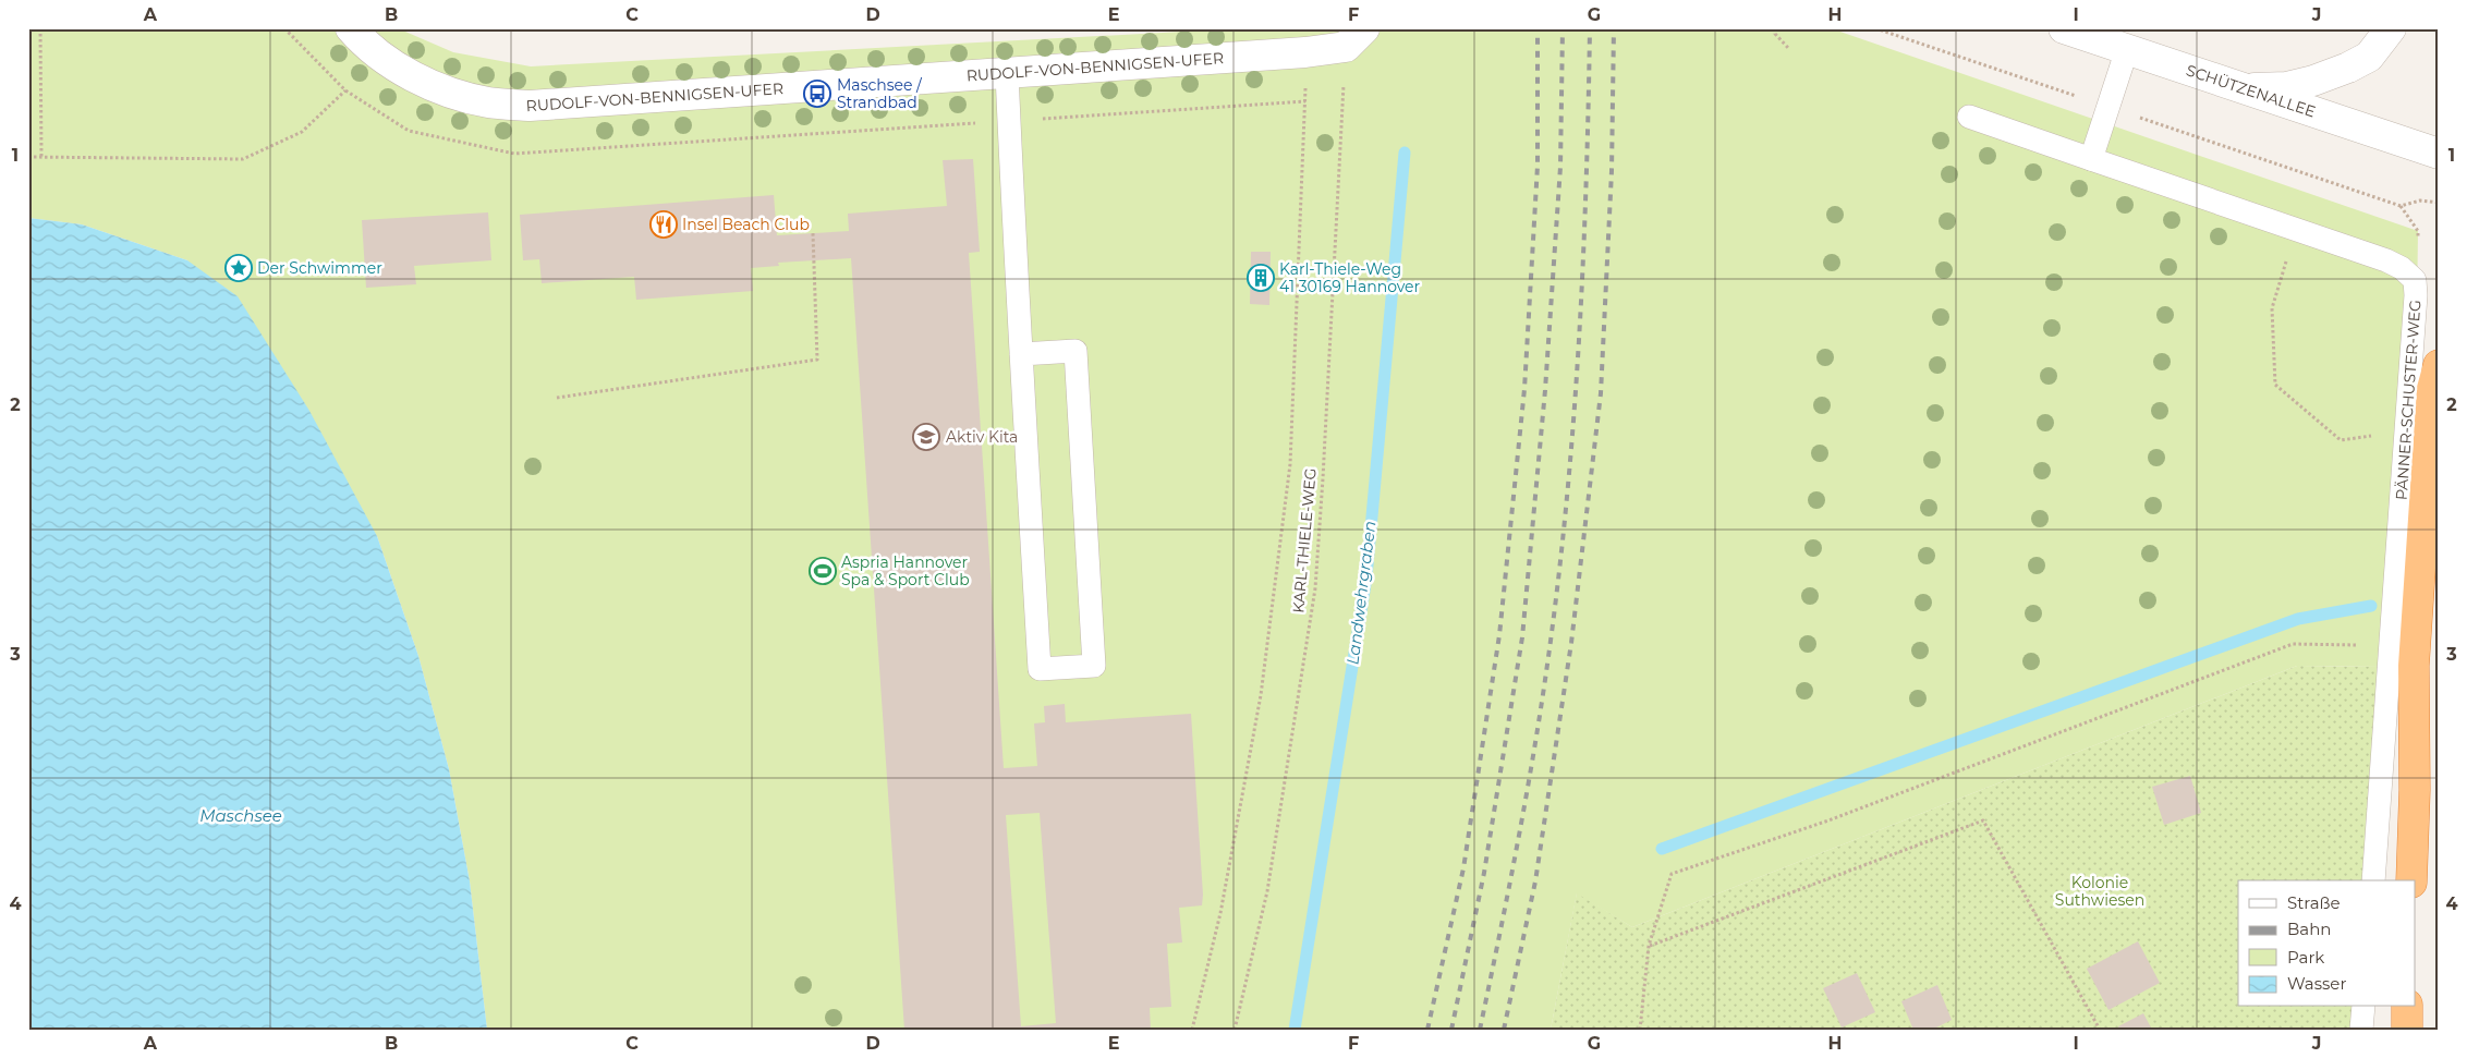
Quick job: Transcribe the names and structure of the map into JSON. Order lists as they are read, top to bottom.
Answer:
{
  "streets": {
    "street": ["RUDOLF-VON-BENNIGSEN-UFER", "SCHÜTZENALLEE"],
    "lane": ["PÄNNER-SCHUSTER-WEG"],
    "path": ["KARL-THIELE-WEG"]
  },
  "crossings": [
    ["RUDOLF-VON-BENNIGSEN-UFER", "KARL-THIELE-WEG"]
  ],
  "water": ["Landwehrgraben", "Maschsee"],
  "parks": ["Kolonie Suthwiesen"],
  "places": {
    "bus stop": ["Maschsee / Strandbad"],
    "restaurant": ["Insel Beach Club"],
    "place": ["Der Schwimmer"],
    "building": ["Karl-Thiele-Weg 41 30169 Hannover"],
    "school or university": ["Aktiv Kita"],
    "sports": ["Aspria Hannover Spa & Sport Club"]
  },
  "legend": [
    "Straße",
    "Bahn",
    "Park",
    "Wasser"
  ],
  "grid": {
    "columns": [
      "A",
      "B",
      "C",
      "D",
      "E",
      "F",
      "G",
      "H",
      "I",
      "J"
    ],
    "rows": [
      "1",
      "2",
      "3",
      "4"
    ]
  }
}
